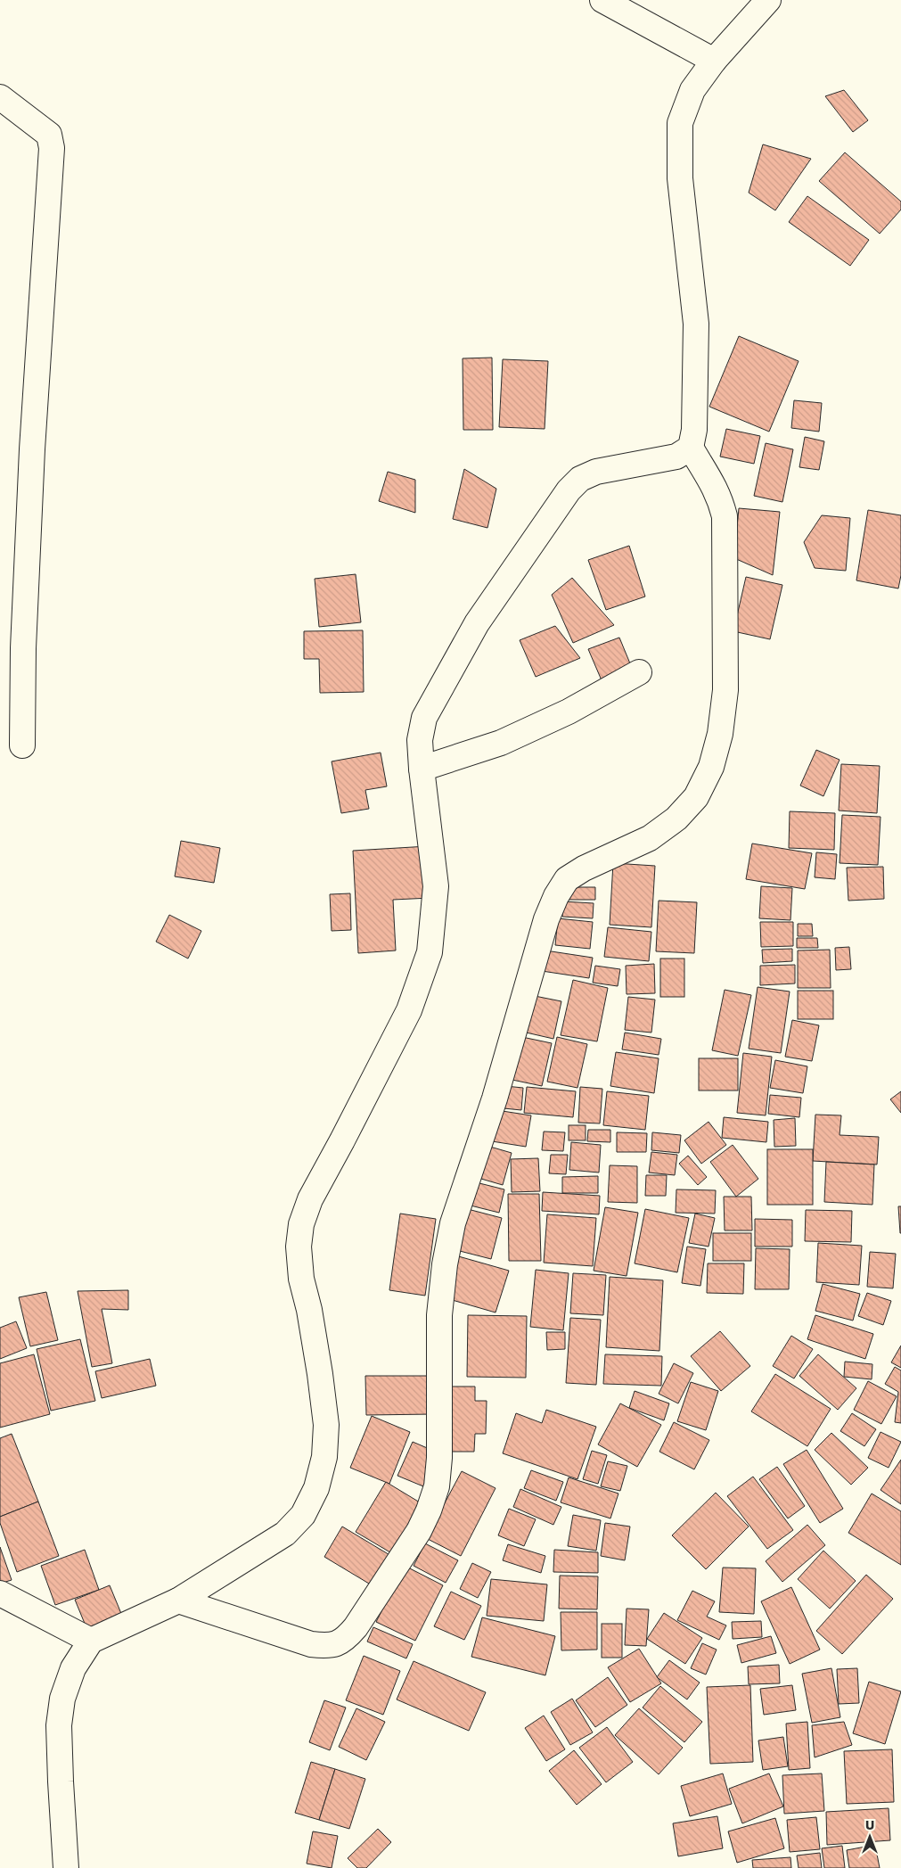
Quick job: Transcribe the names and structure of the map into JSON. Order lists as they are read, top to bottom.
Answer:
{
  "north": "top"
}
